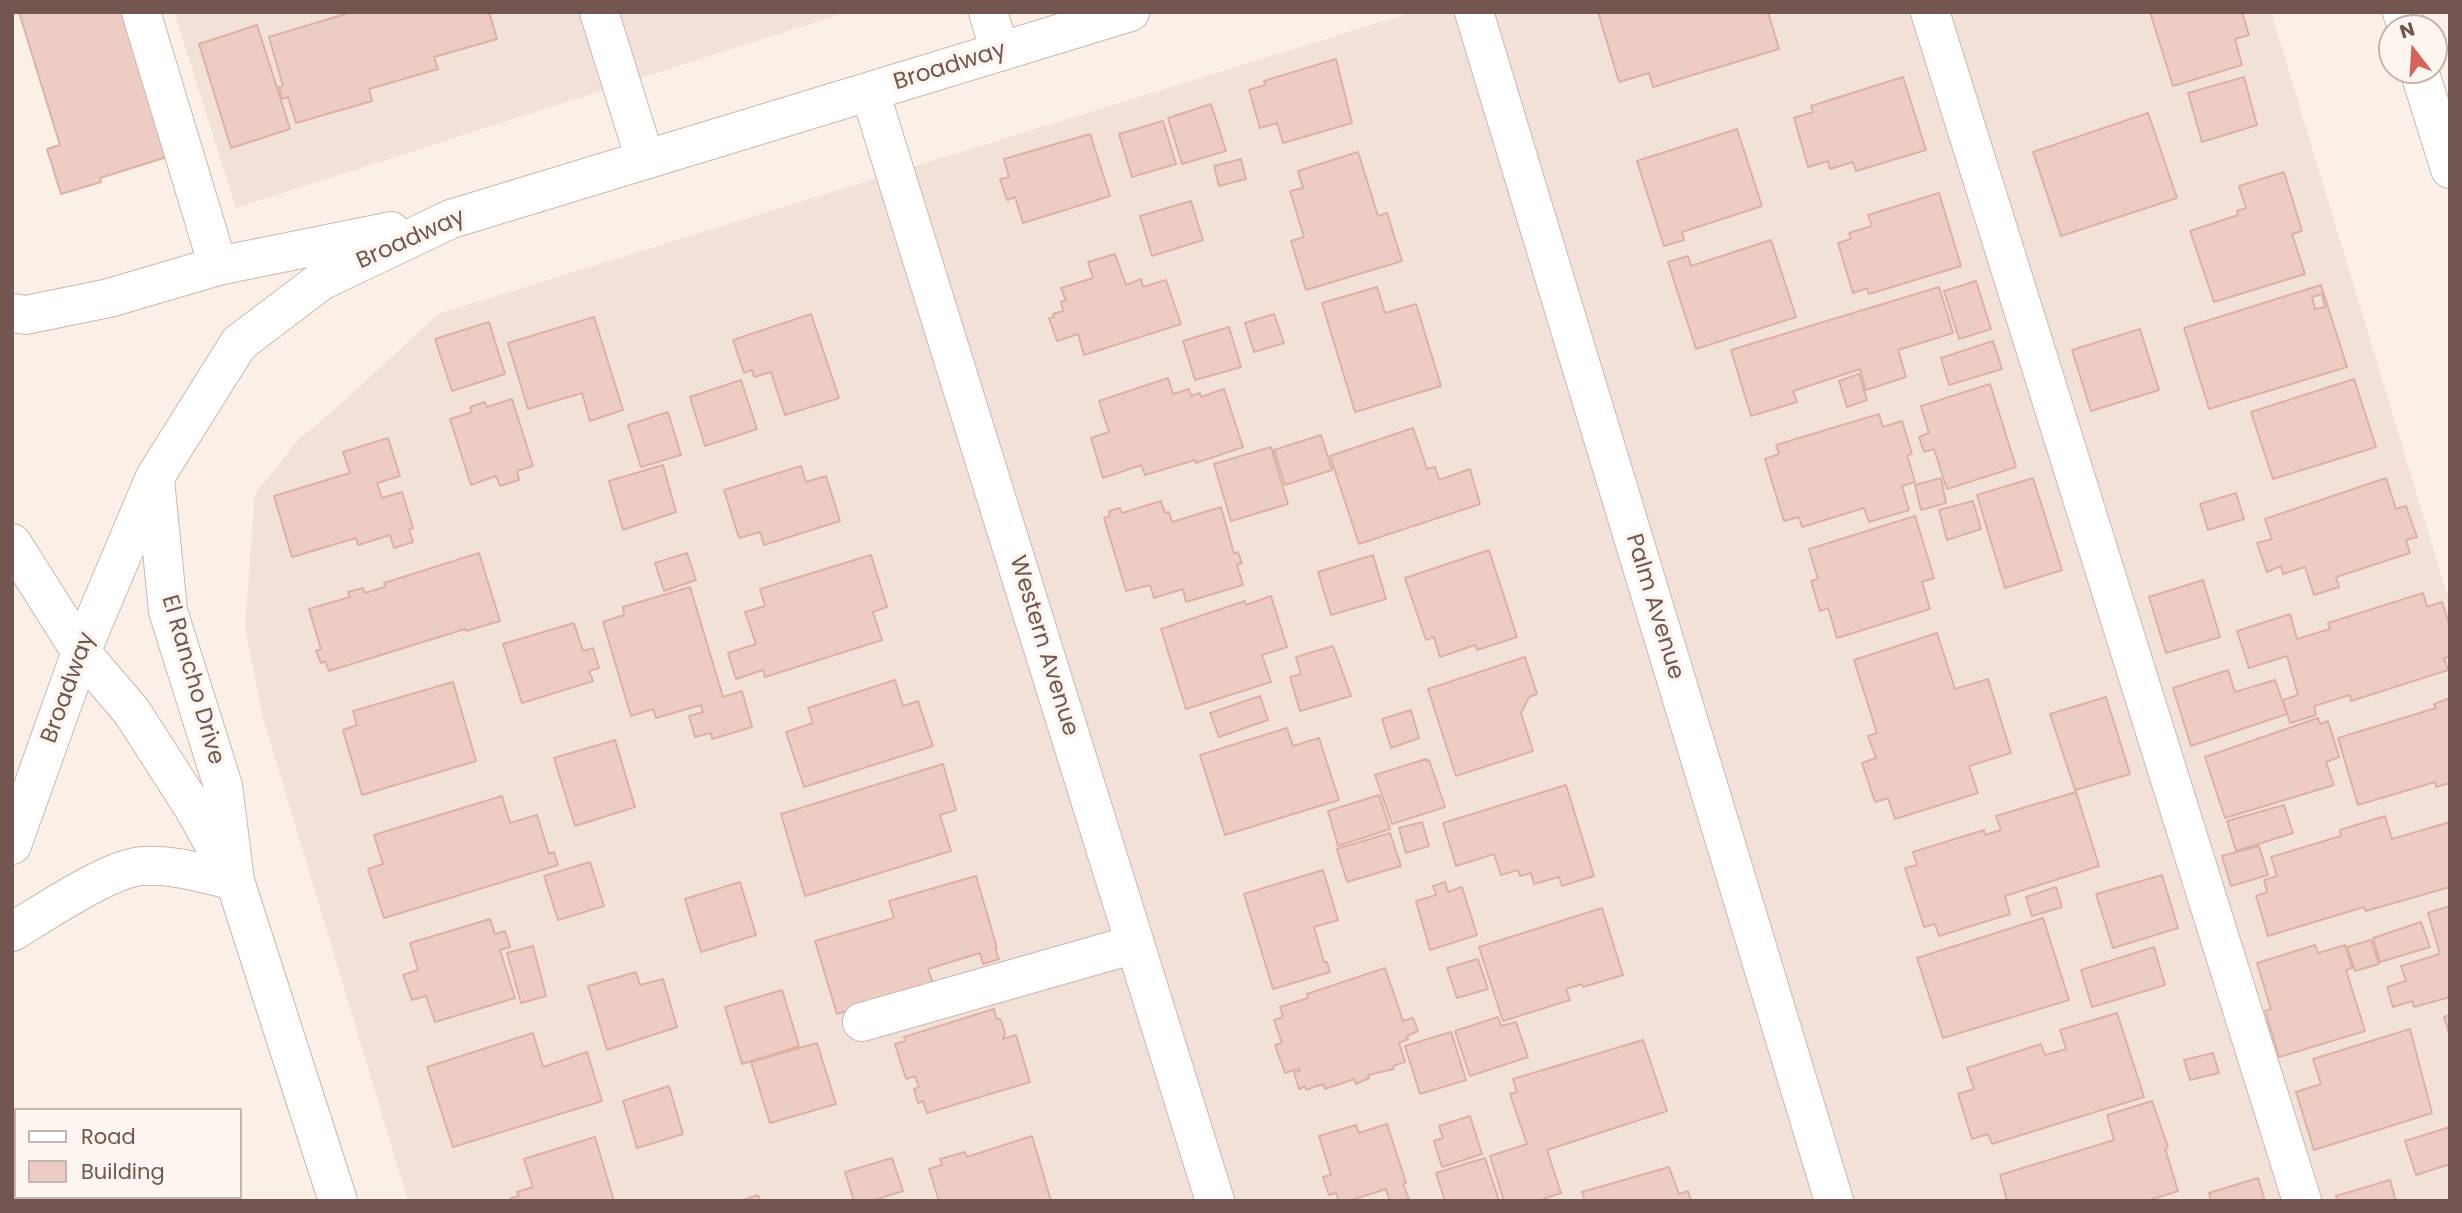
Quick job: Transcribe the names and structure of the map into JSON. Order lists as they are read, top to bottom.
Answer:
{
  "streets": {
    "street": [
      "Broadway",
      "Palm Avenue",
      "Western Avenue",
      "El Rancho Drive"
    ]
  },
  "crossings": [
    ["Broadway", "Western Avenue"],
    ["Broadway", "El Rancho Drive"]
  ],
  "legend": ["Road", "Building"],
  "north": "top"
}
